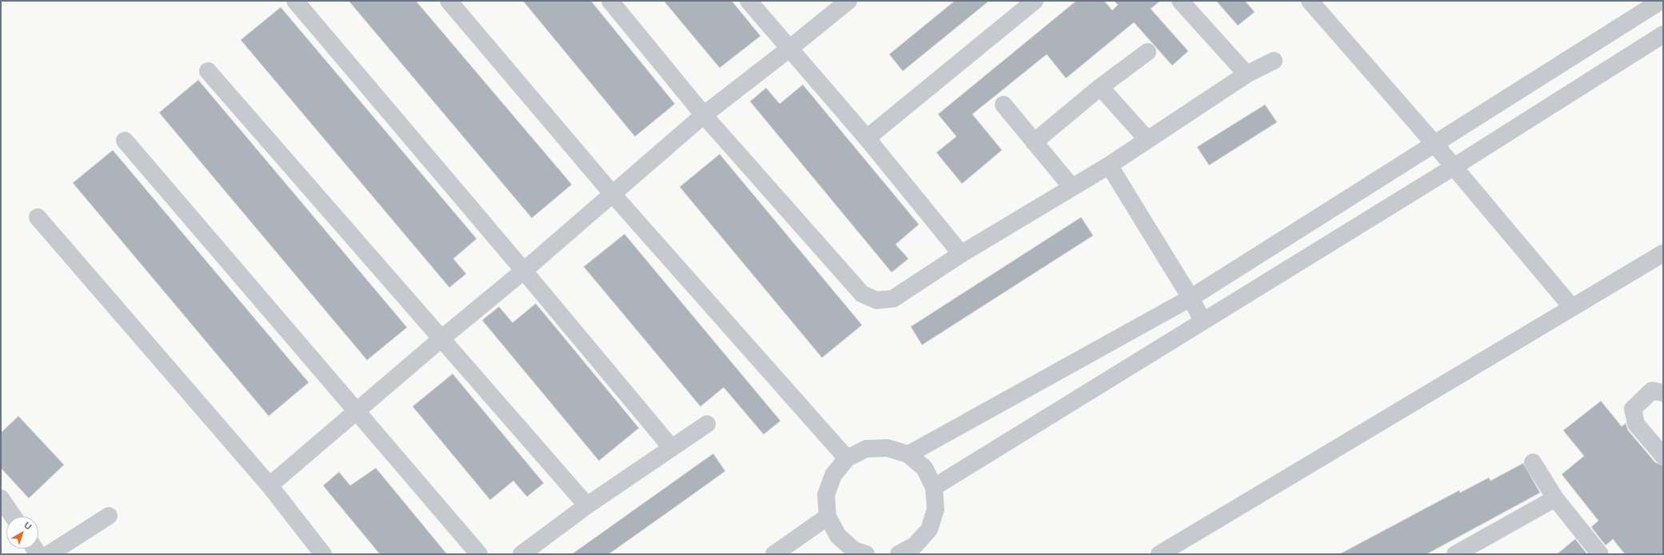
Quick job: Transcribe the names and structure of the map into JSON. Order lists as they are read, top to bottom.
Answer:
{
  "north": "top right"
}
